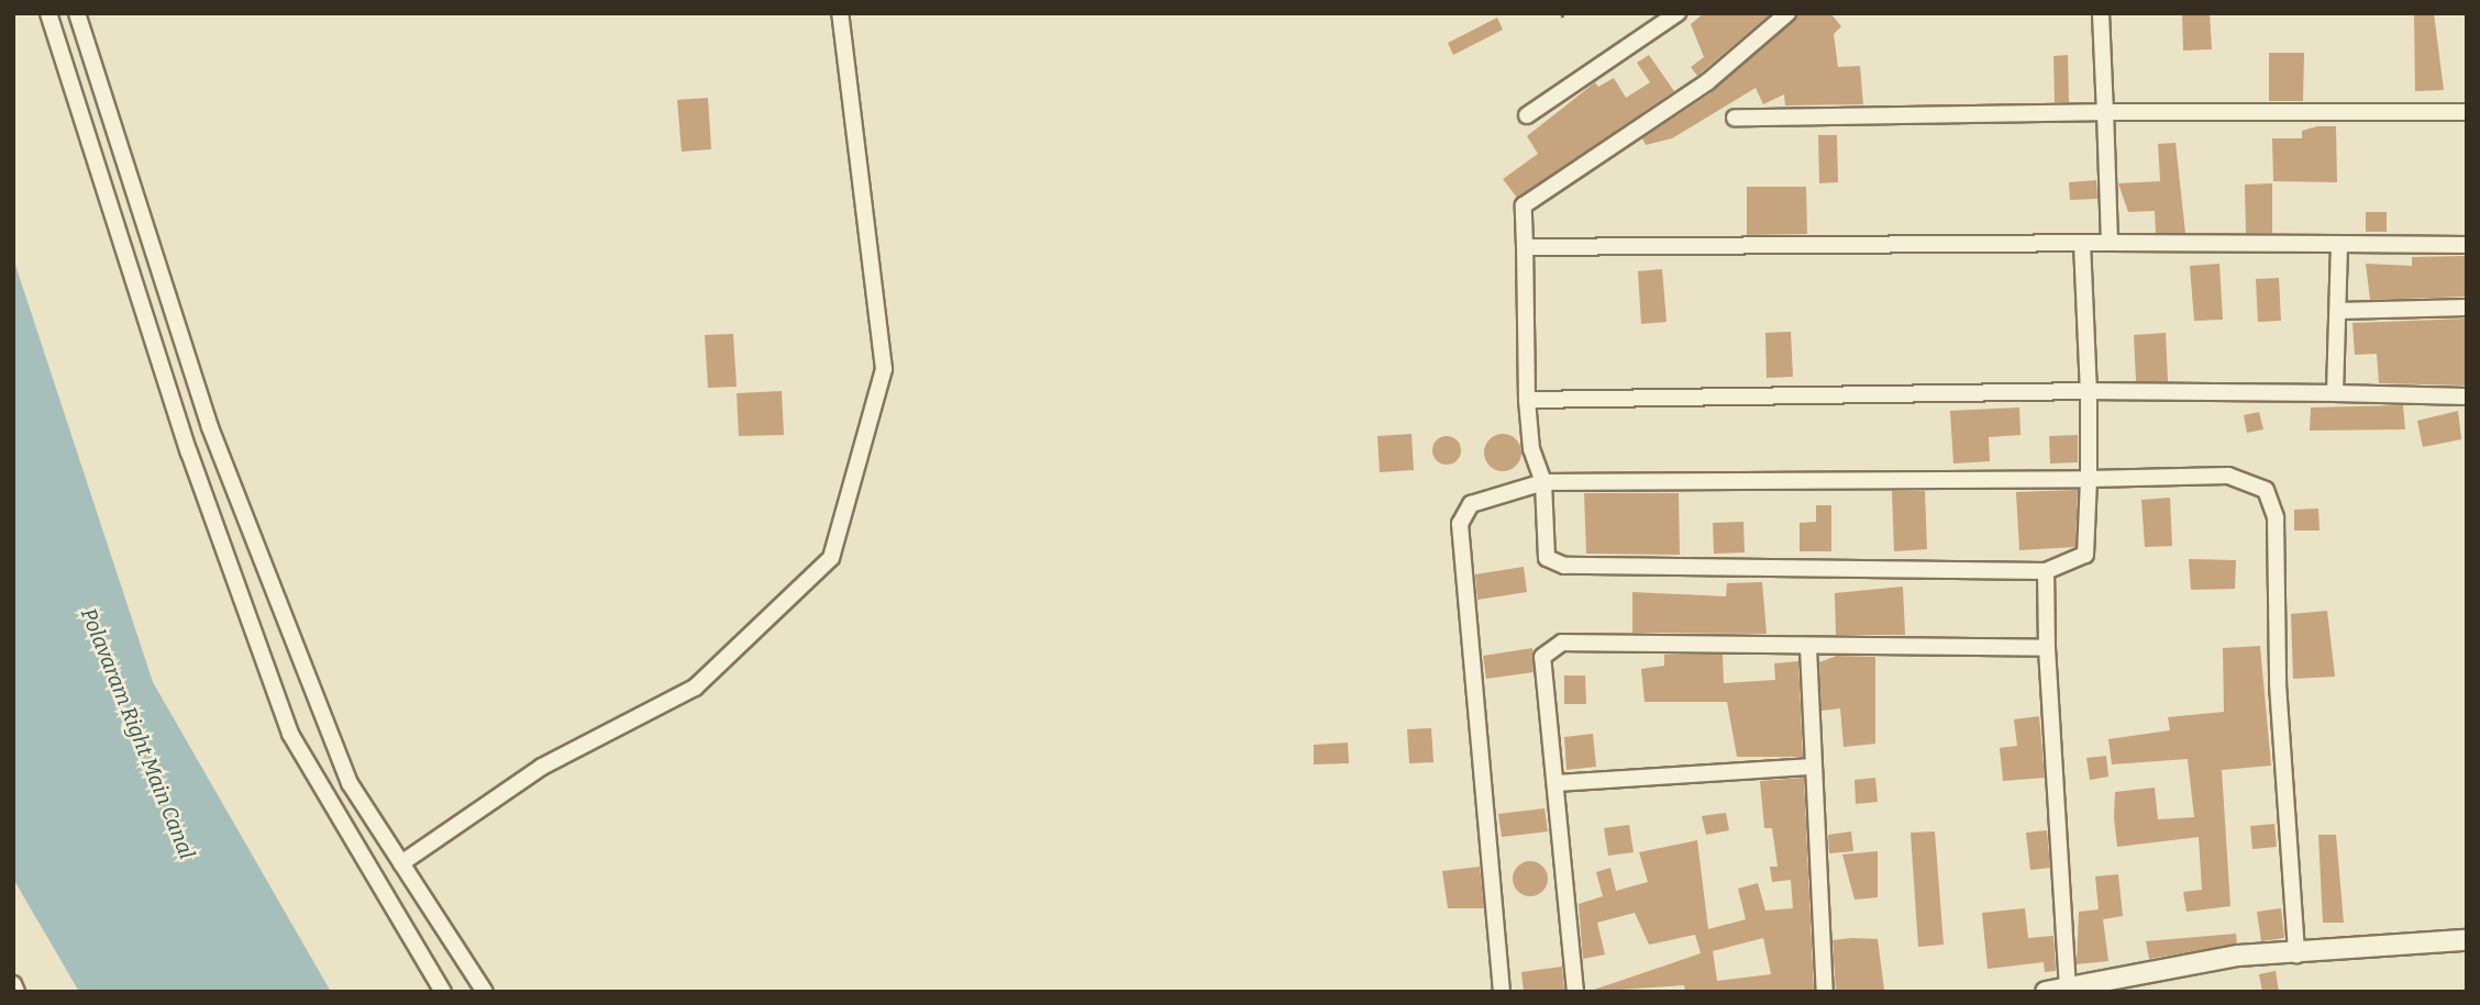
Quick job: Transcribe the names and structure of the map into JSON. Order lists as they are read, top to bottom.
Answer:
{
  "water": ["Polavaram Right Main Canal"]
}
